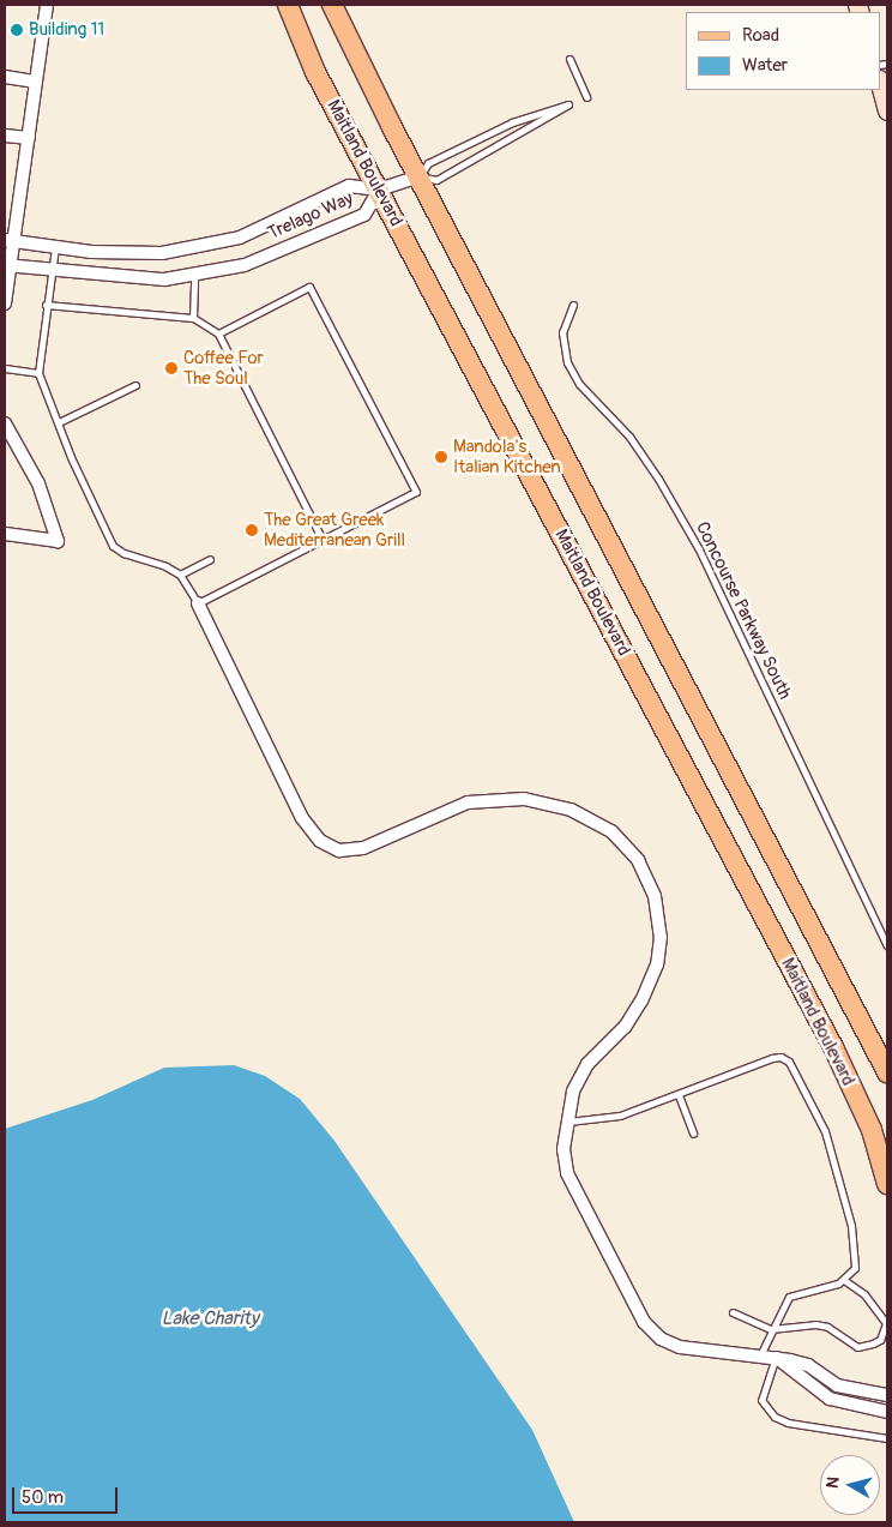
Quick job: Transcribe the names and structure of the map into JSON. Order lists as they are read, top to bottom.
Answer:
{
  "streets": {
    "main road": ["Maitland Boulevard"],
    "street": ["Trelago Way"],
    "lane": ["Concourse Parkway South"]
  },
  "crossings": [
    ["Maitland Boulevard", "Trelago Way"]
  ],
  "water": ["Lake Charity"],
  "places": [
    "Building 11",
    "Coffee For The Soul",
    "Mandola's Italian Kitchen",
    "The Great Greek Mediterranean Grill"
  ],
  "legend": ["Road", "Water"],
  "scale_bar": "50 m",
  "north": "left"
}
